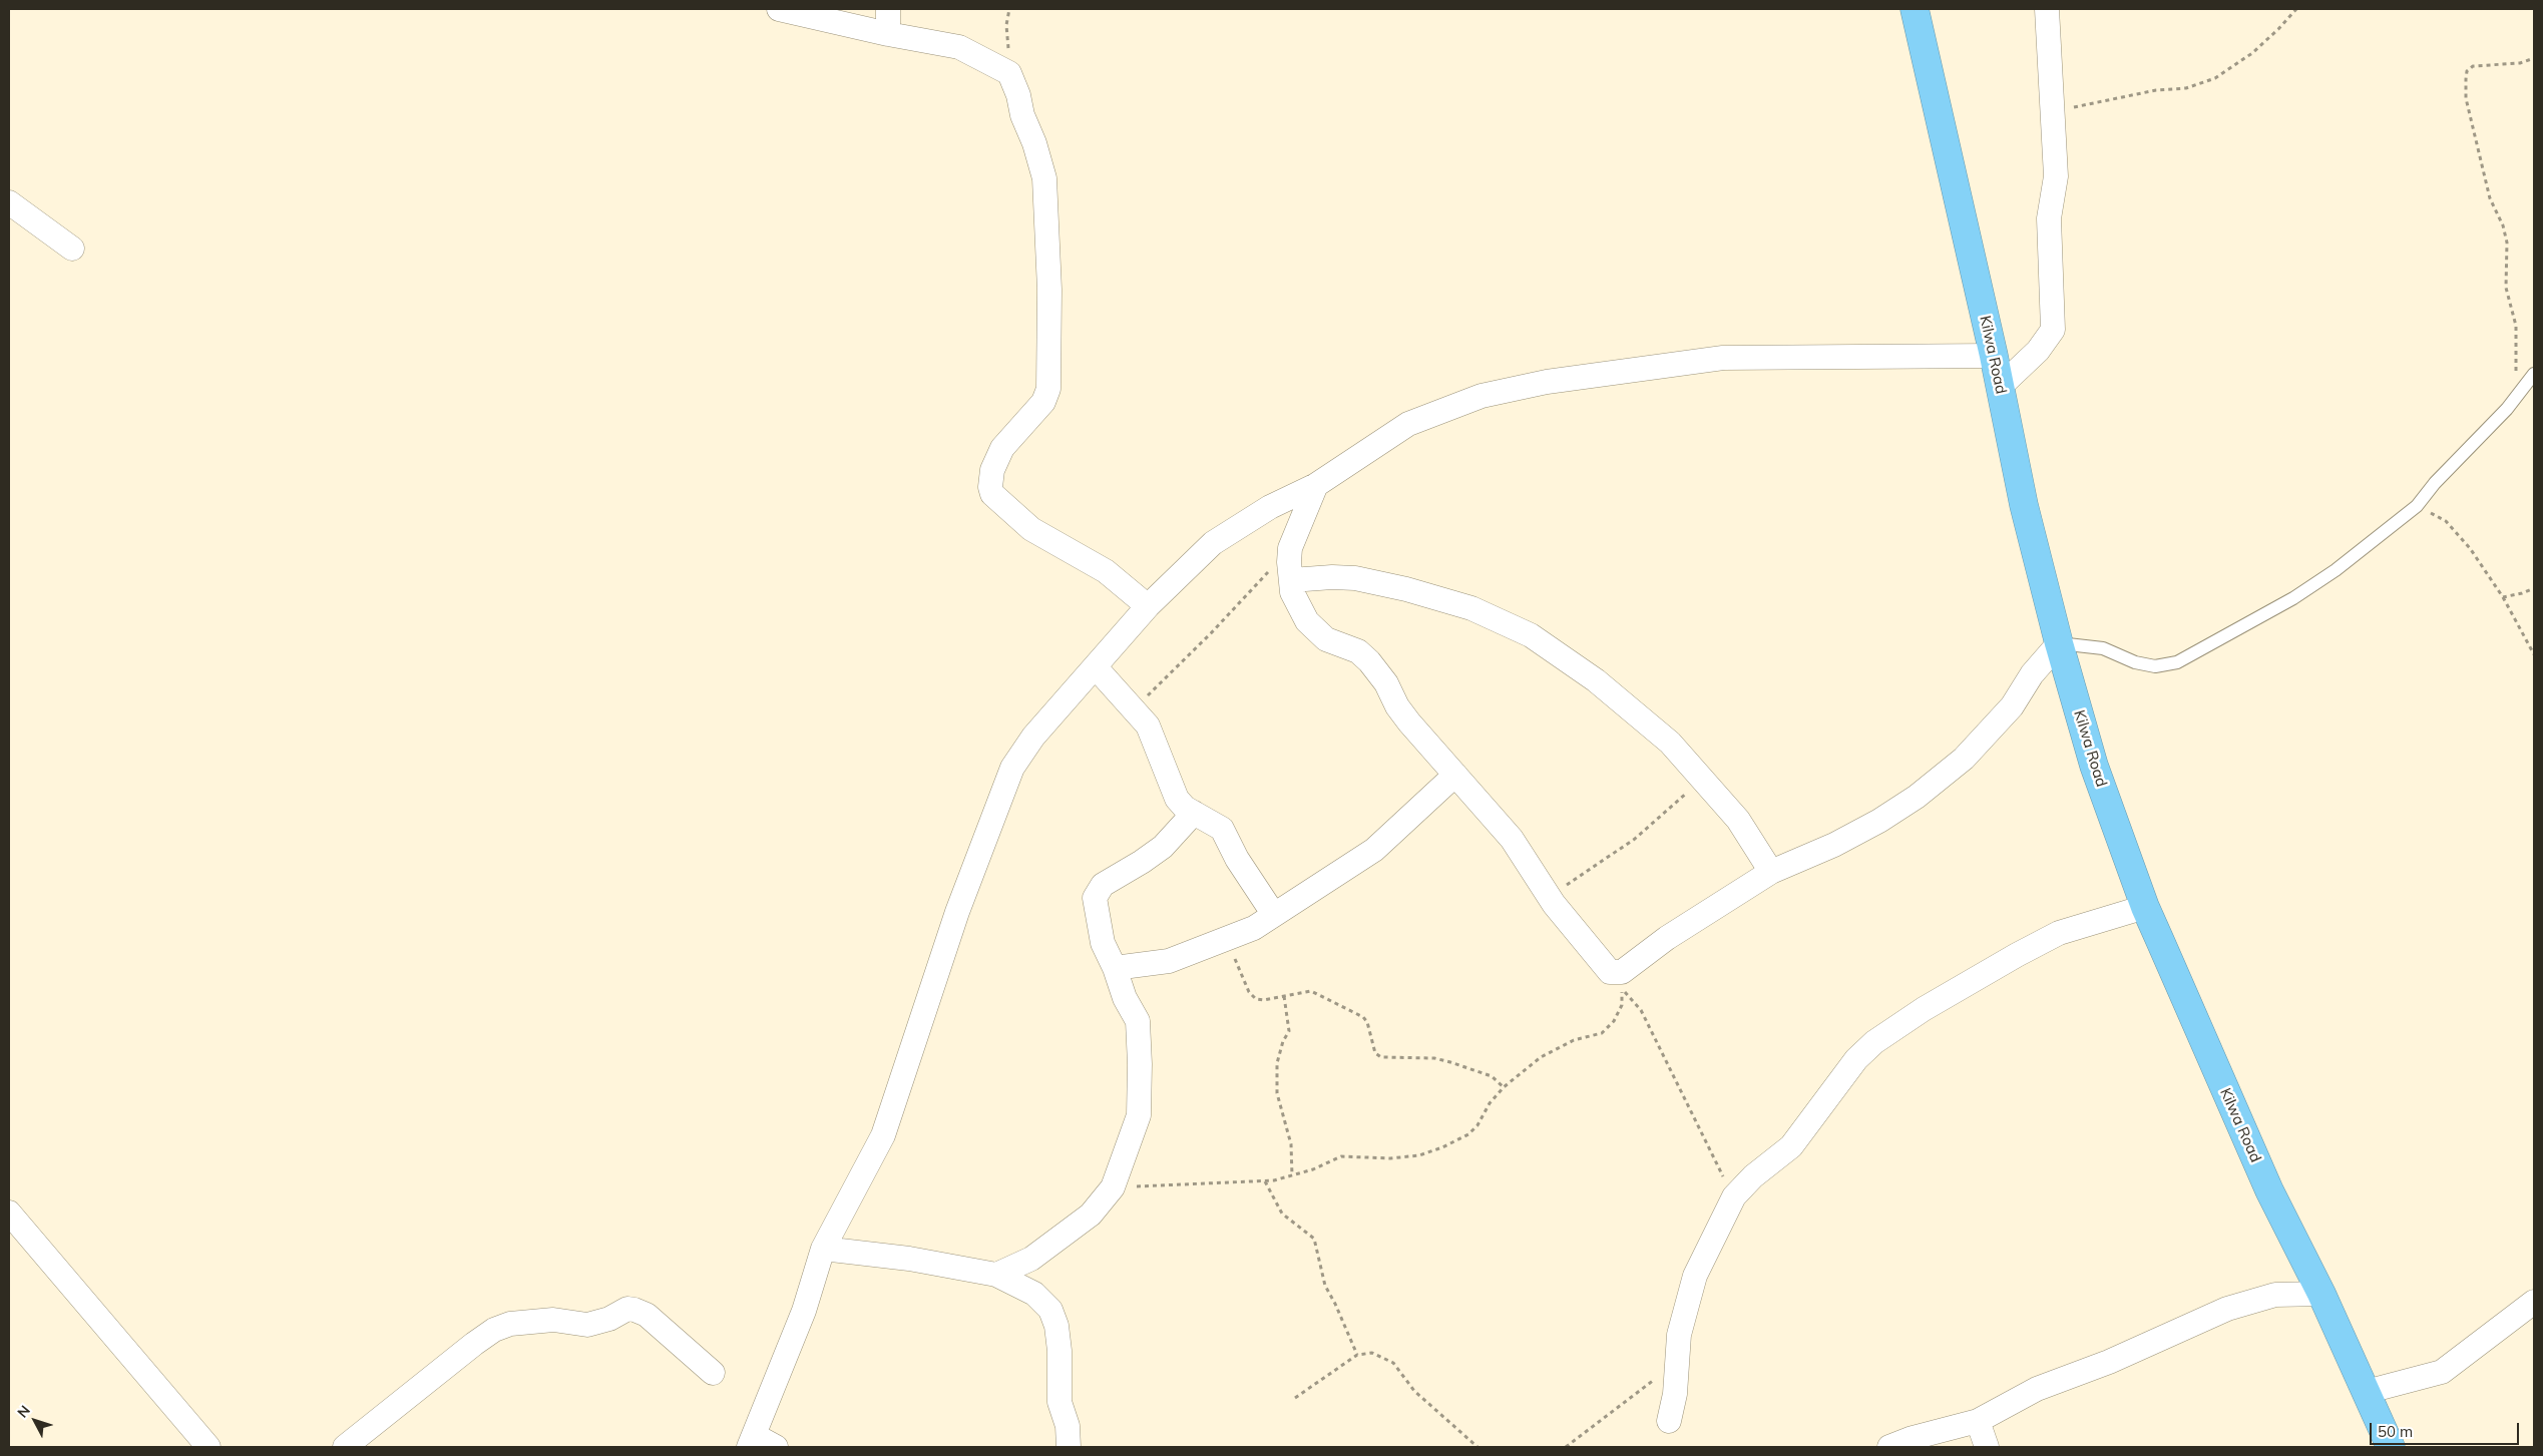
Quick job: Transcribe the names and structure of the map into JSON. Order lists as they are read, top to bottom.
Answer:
{
  "streets": {
    "highway": ["Kilwa Road"]
  },
  "scale_bar": "50 m",
  "north": "top left"
}
